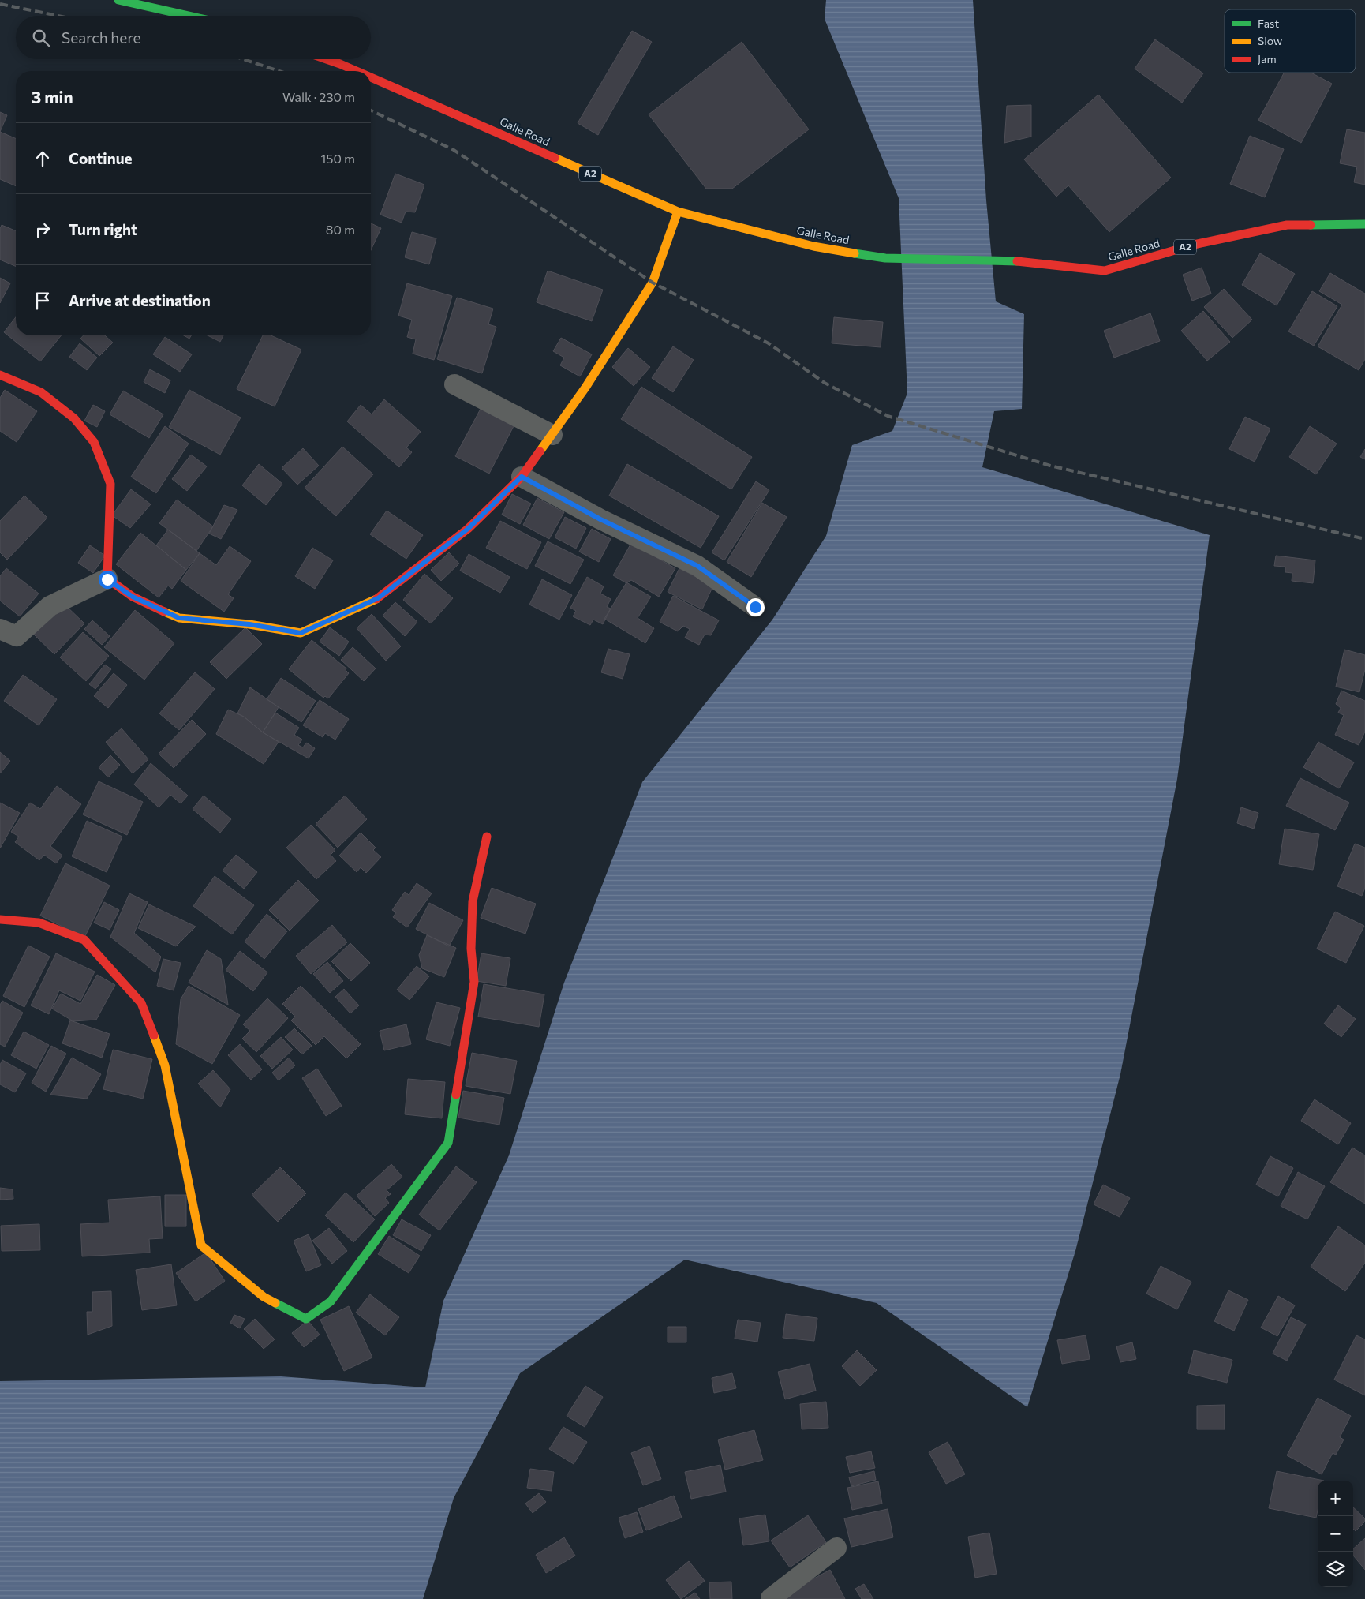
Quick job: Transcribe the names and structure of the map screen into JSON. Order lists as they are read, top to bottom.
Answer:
{
  "streets": {
    "main road": ["Galle Road", "A2"]
  },
  "legend": ["Fast", "Slow", "Jam"],
  "page": {
    "search": "Search here",
    "heading": ["3 min", "Walk · 230 m"],
    "list": [
      ["Continue", "150 m"],
      ["Turn right", "80 m"],
      "Arrive at destination"
    ],
    "map_buttons": ["+", "−"]
  }
}
